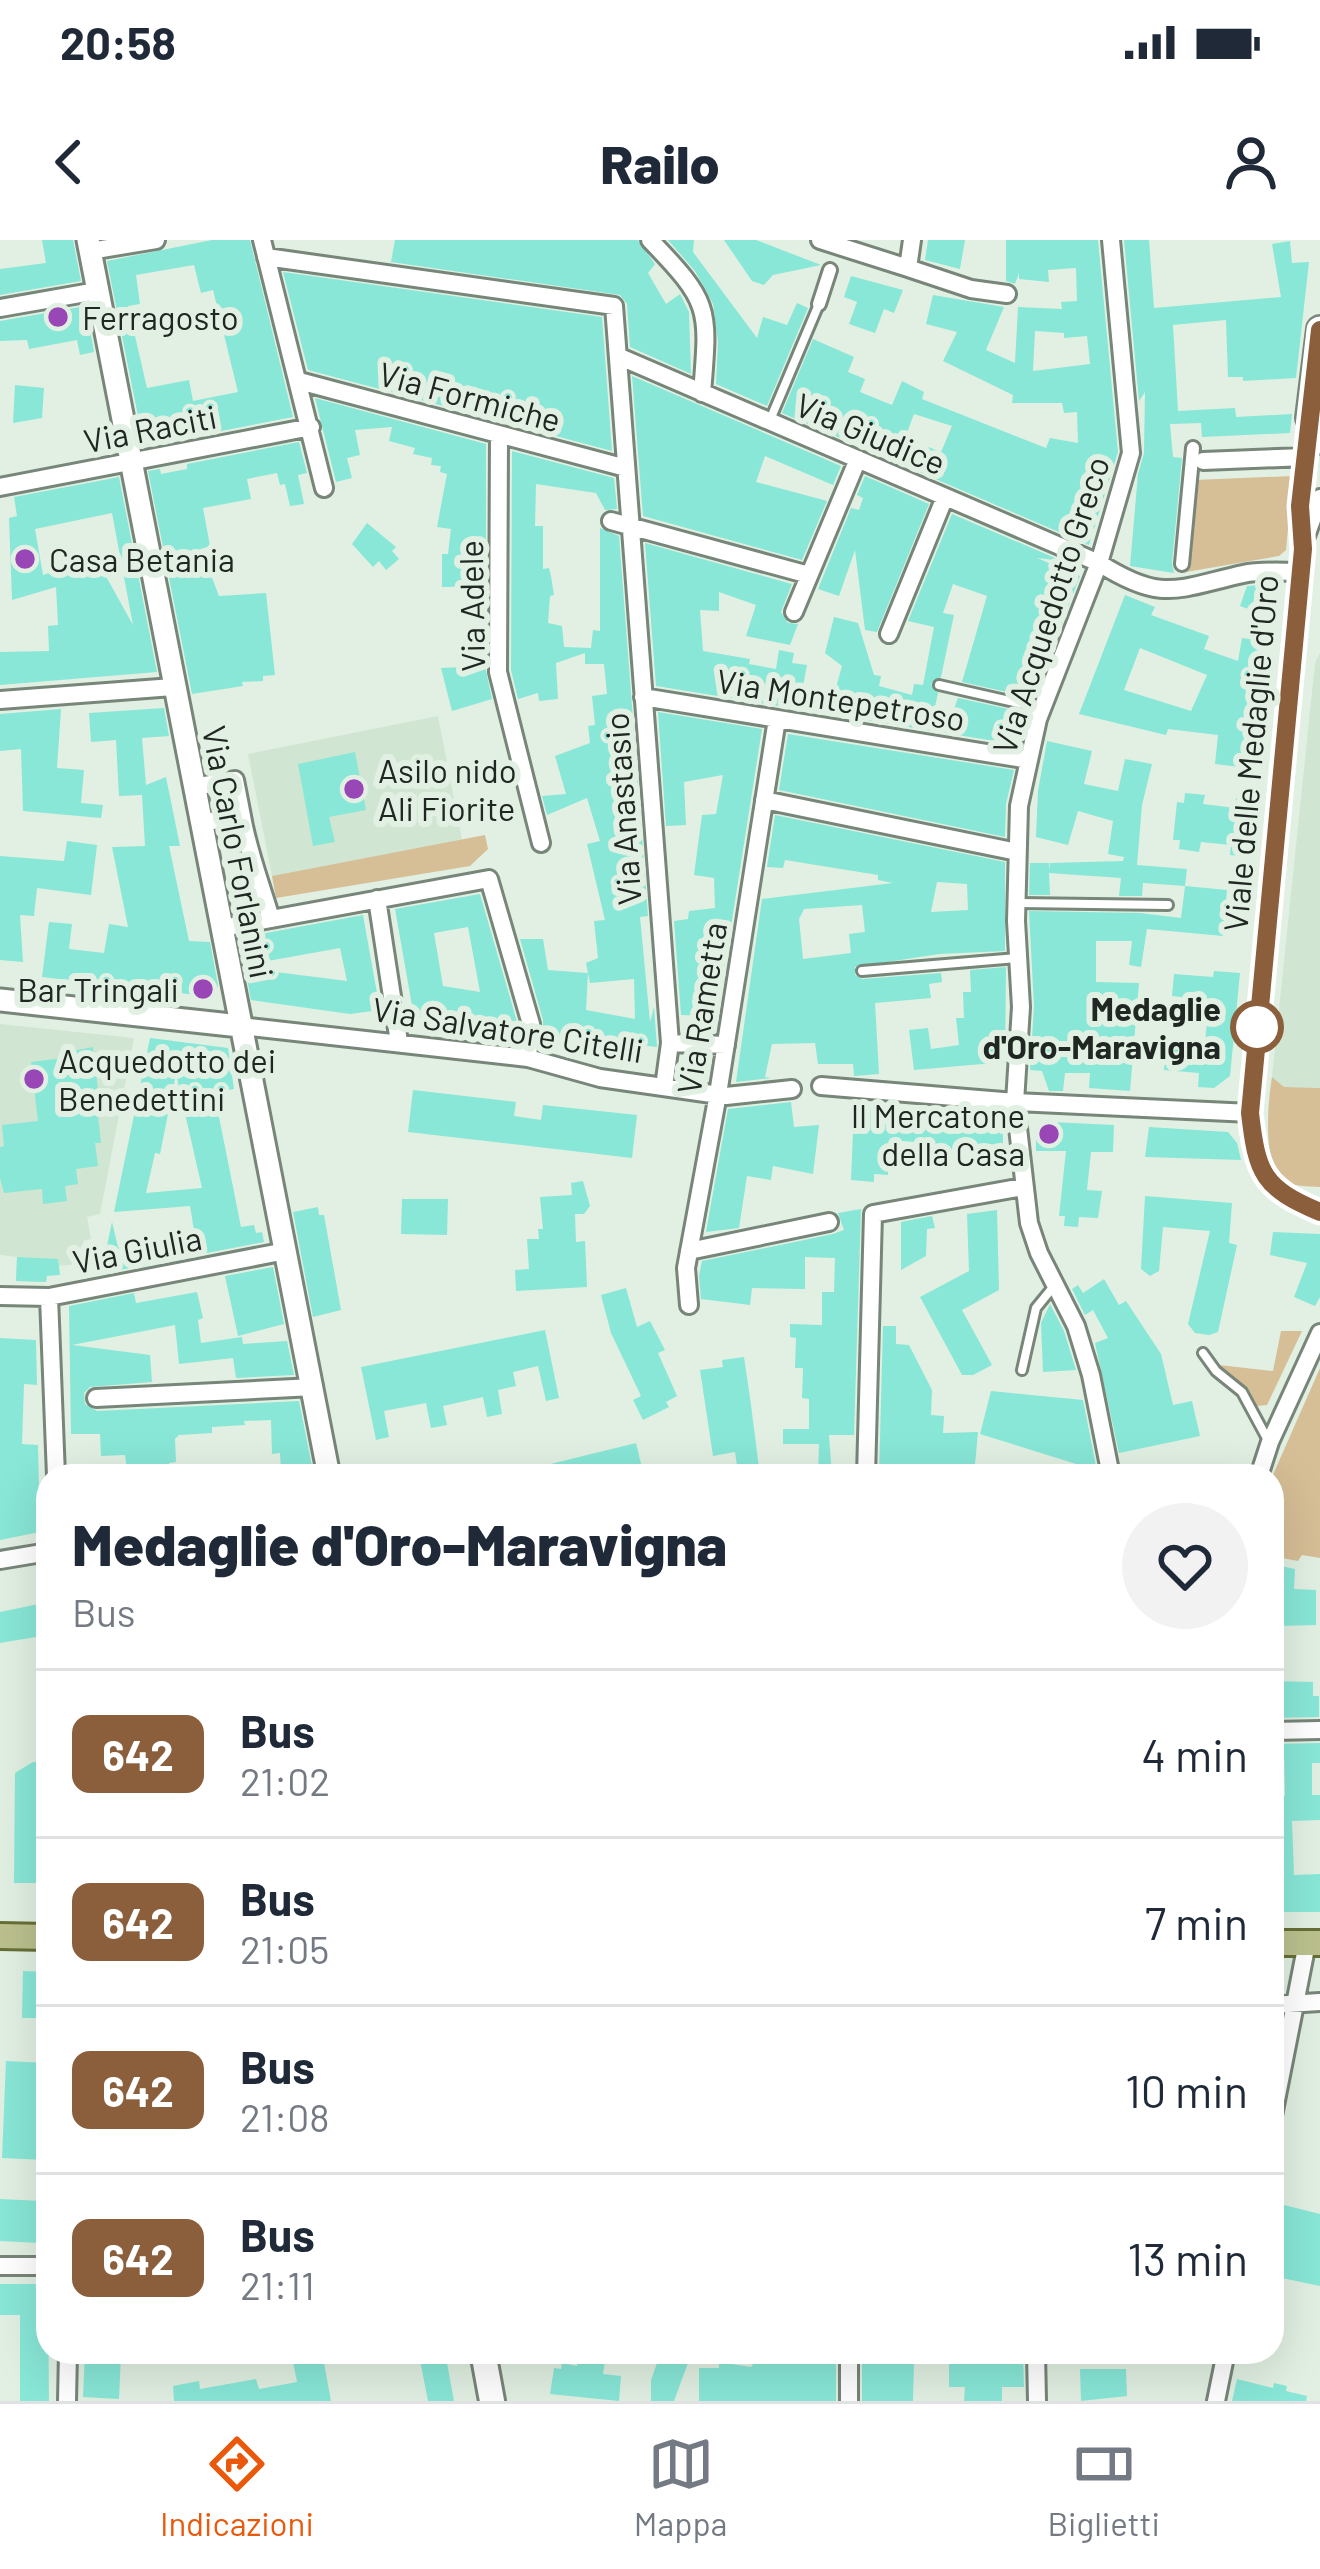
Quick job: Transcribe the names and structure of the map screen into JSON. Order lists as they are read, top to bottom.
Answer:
{
  "streets": {
    "main road": ["Viale delle Medaglie d'Oro"],
    "street": [
      "Via Formiche",
      "Via Raciti",
      "Via Giudice",
      "Via Acquedotto Greco",
      "Via Adele",
      "Via Montepetroso",
      "Via Anastasio",
      "Via Carlo Forlanini",
      "Via Rametta",
      "Via Salvatore Citelli",
      "Via Giulia"
    ]
  },
  "crossings": [
    ["Via Formiche", "Via Adele"],
    ["Via Formiche", "Via Anastasio"],
    ["Via Raciti", "Via Carlo Forlanini"],
    ["Via Giudice", "Via Acquedotto Greco"],
    ["Via Giudice", "Viale delle Medaglie d'Oro"],
    ["Via Giudice", "Via Anastasio"],
    ["Via Acquedotto Greco", "Via Montepetroso"],
    ["Via Montepetroso", "Via Anastasio"],
    ["Via Montepetroso", "Via Rametta"],
    ["Via Anastasio", "Via Salvatore Citelli"],
    ["Via Carlo Forlanini", "Via Salvatore Citelli"],
    ["Via Carlo Forlanini", "Via Giulia"],
    ["Via Rametta", "Via Salvatore Citelli"]
  ],
  "places": [
    "Ferragosto",
    "Casa Betania",
    "Asilo nido Ali Fiorite",
    "Bar Tringali",
    "Medaglie d'Oro-Maravigna",
    "Acquedotto dei Benedettini",
    "Il Mercatone della Casa"
  ],
  "lines": ["bus line 642"],
  "page": {
    "status": "20:58",
    "header": "Railo",
    "heading": ["Medaglie d'Oro-Maravigna", "Bus"],
    "list": [
      {
        "mark": "642",
        "name": "Bus",
        "note": "21:02",
        "value": "4 min"
      },
      {
        "mark": "642",
        "name": "Bus",
        "note": "21:05",
        "value": "7 min"
      },
      {
        "mark": "642",
        "name": "Bus",
        "note": "21:08",
        "value": "10 min"
      },
      {
        "mark": "642",
        "name": "Bus",
        "note": "21:11",
        "value": "13 min"
      }
    ],
    "tabs": ["Indicazioni", "Mappa", "Biglietti"]
  }
}
